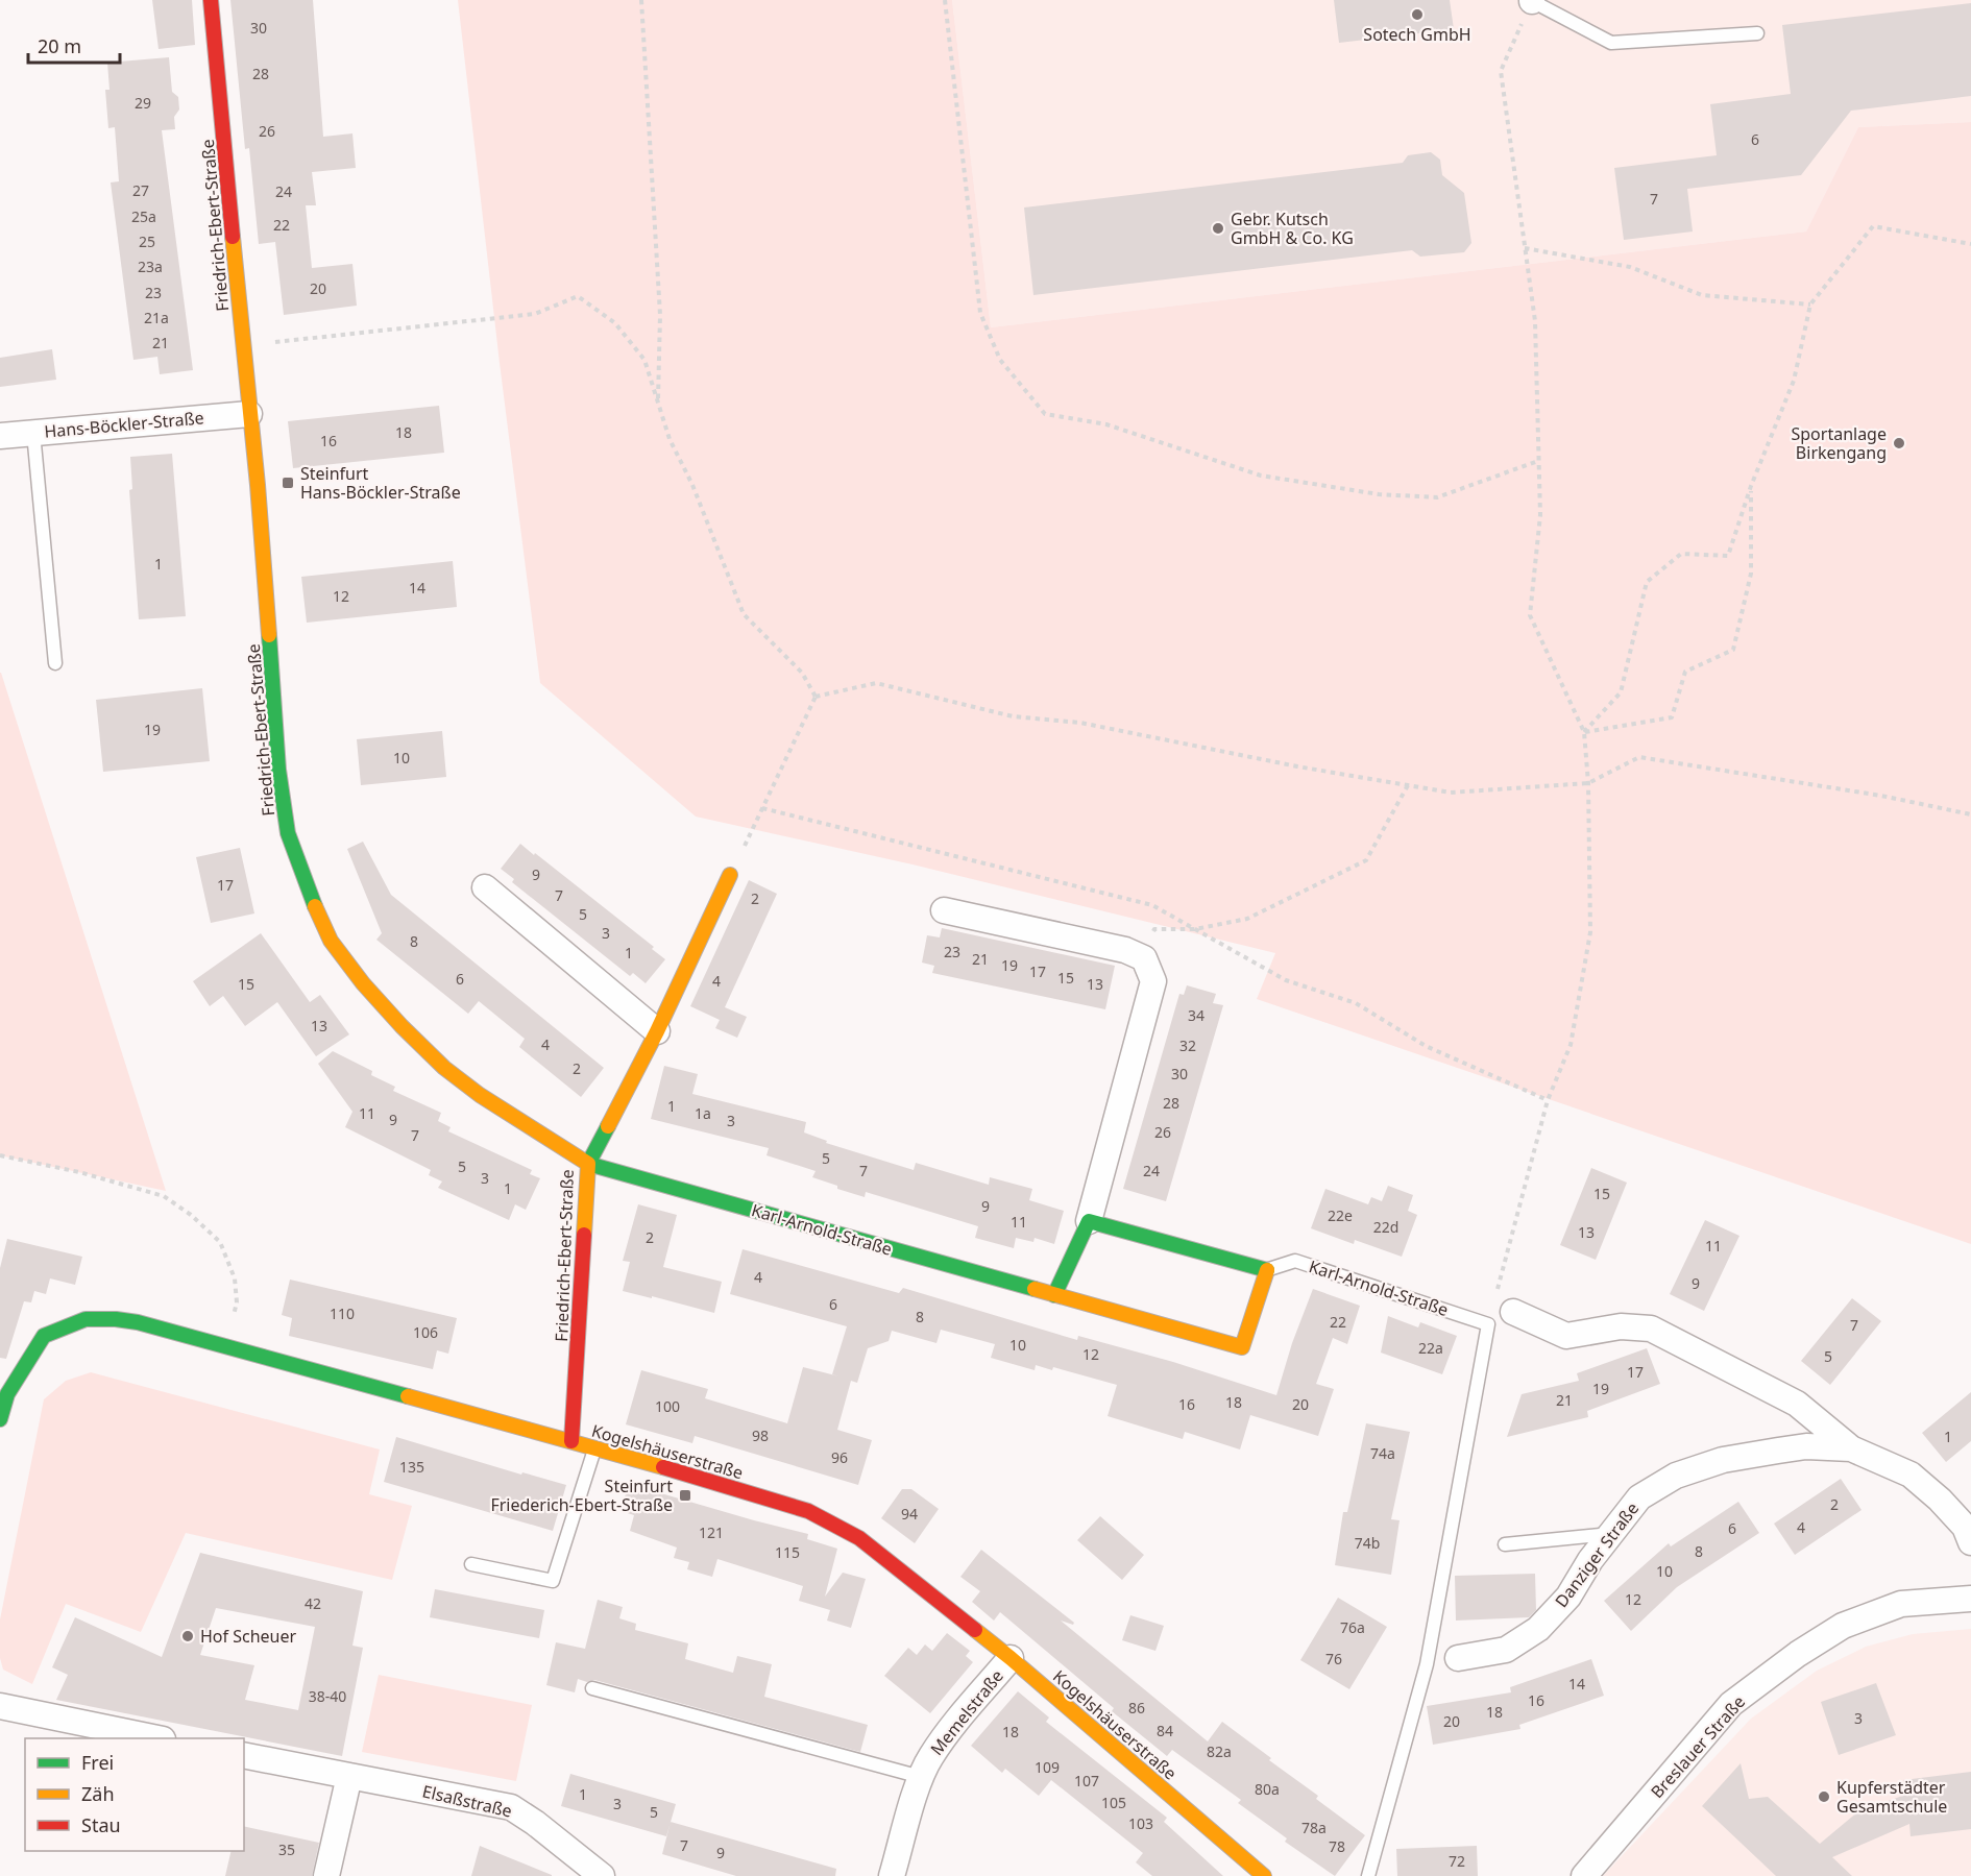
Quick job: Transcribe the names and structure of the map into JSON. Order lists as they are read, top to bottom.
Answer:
{
  "streets": {
    "street": [
      "Friedrich-Ebert-Straße",
      "Hans-Böckler-Straße",
      "Karl-Arnold-Straße",
      "Kogelshäuserstraße",
      "Danziger Straße",
      "Memelstraße",
      "Breslauer Straße",
      "Elsaßstraße"
    ]
  },
  "crossings": [
    ["Friedrich-Ebert-Straße", "Hans-Böckler-Straße"],
    ["Friedrich-Ebert-Straße", "Karl-Arnold-Straße"],
    ["Friedrich-Ebert-Straße", "Kogelshäuserstraße"],
    ["Kogelshäuserstraße", "Memelstraße"]
  ],
  "places": {
    "other": [
      "Sotech GmbH",
      "Gebr. Kutsch GmbH & Co. KG",
      "Sportanlage Birkengang",
      "Hof Scheuer",
      "Kupferstädter Gesamtschule"
    ],
    "transit": ["Steinfurt Hans-Böckler-Straße", "Steinfurt Friederich-Ebert-Straße"]
  },
  "house_numbers": [
    "30",
    "28",
    "29",
    "26",
    "6",
    "27",
    "24",
    "7",
    "25a",
    "22",
    "25",
    "23a",
    "20",
    "23",
    "21a",
    "21",
    "18",
    "16",
    "1",
    "14",
    "12",
    "19",
    "10",
    "9",
    "17",
    "7",
    "2",
    "5",
    "3",
    "8",
    "23",
    "1",
    "21",
    "19",
    "17",
    "15",
    "6",
    "4",
    "15",
    "13",
    "34",
    "13",
    "4",
    "32",
    "2",
    "30",
    "28",
    "1",
    "11",
    "1a",
    "9",
    "3",
    "26",
    "7",
    "5",
    "5",
    "7",
    "24",
    "3",
    "1",
    "15",
    "9",
    "22e",
    "11",
    "22d",
    "13",
    "2",
    "11",
    "4",
    "9",
    "6",
    "110",
    "8",
    "22",
    "7",
    "106",
    "10",
    "22a",
    "12",
    "5",
    "17",
    "19",
    "21",
    "18",
    "16",
    "20",
    "100",
    "98",
    "1",
    "74a",
    "96",
    "135",
    "2",
    "94",
    "4",
    "6",
    "121",
    "74b",
    "8",
    "115",
    "10",
    "12",
    "42",
    "76a",
    "76",
    "14",
    "38-40",
    "16",
    "86",
    "18",
    "3",
    "20",
    "84",
    "18",
    "82a",
    "109",
    "107",
    "80a",
    "1",
    "105",
    "3",
    "5",
    "103",
    "78a",
    "7",
    "78",
    "35",
    "9",
    "72"
  ],
  "legend": ["Frei", "Zäh", "Stau"],
  "scale_bar": "20 m"
}
